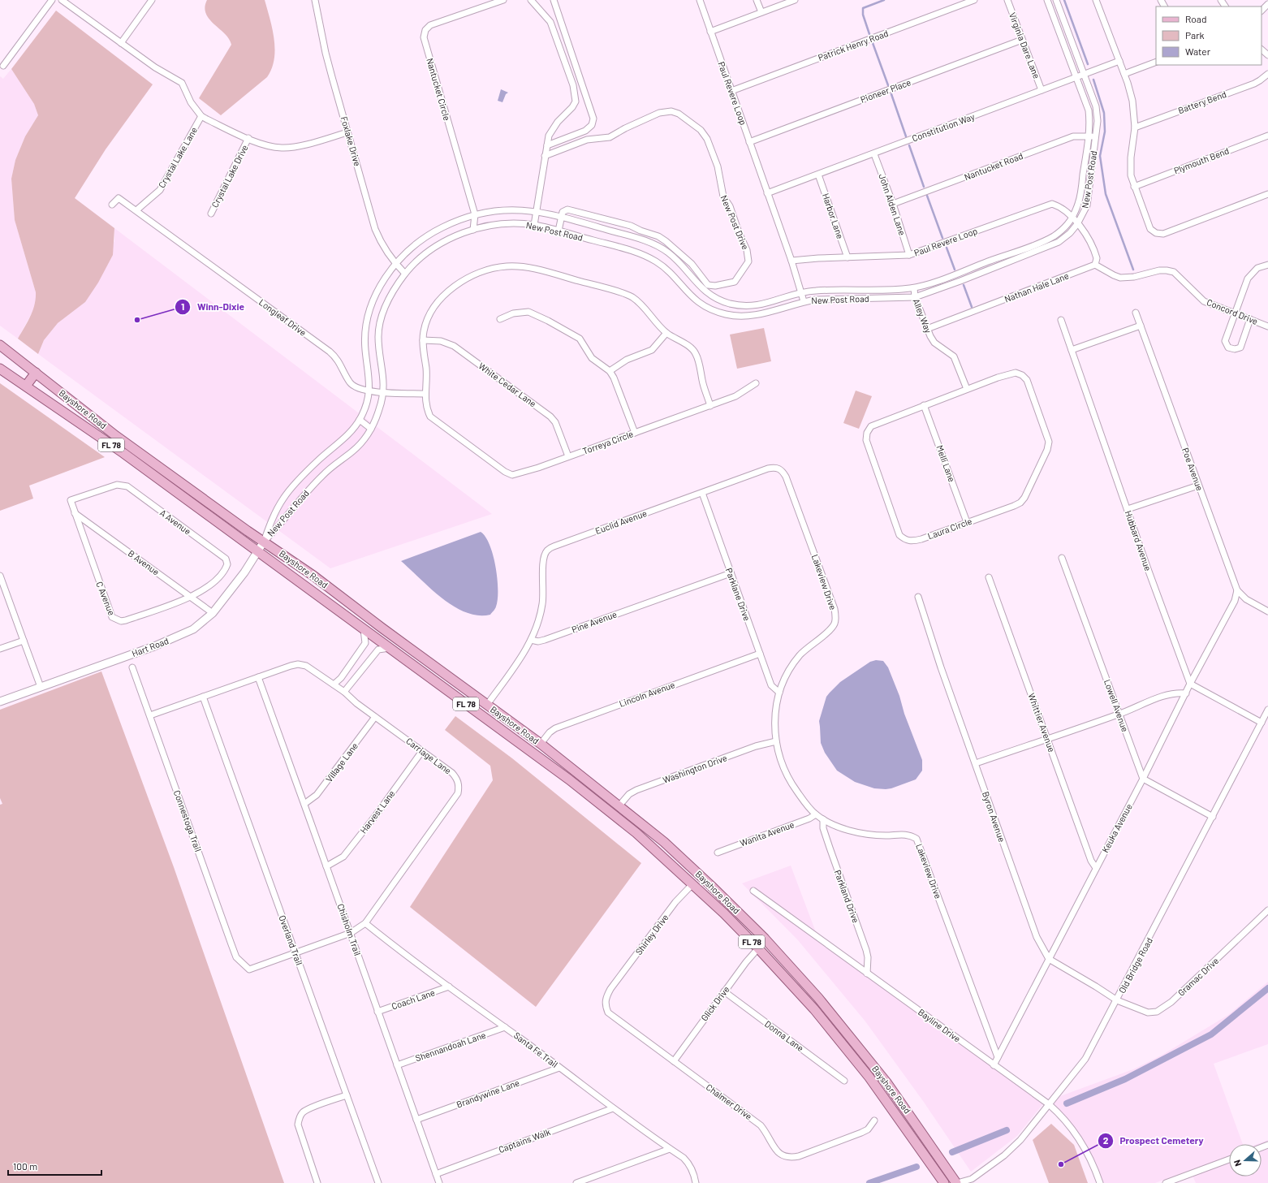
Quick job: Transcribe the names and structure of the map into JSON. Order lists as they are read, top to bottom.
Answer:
{
  "streets": {
    "main road": ["Bayshore Road", "FL 78"],
    "street": [
      "Patrick Henry Road",
      "Virginia Dare Lane",
      "Nantucket Circle",
      "Pioneer Place",
      "Paul Revere Loop",
      "Battery Bend",
      "Constitution Way",
      "Foxlake Drive",
      "Crystal Lake Lane",
      "Plymouth Bend",
      "Nantucket Road",
      "Crystal Lake Drive",
      "New Post Road",
      "John Alden Lane",
      "Harbor Lane",
      "New Post Drive",
      "Nathan Hale Lane",
      "Concord Drive",
      "Alley Way",
      "Longleaf Drive",
      "White Cedar Lane",
      "Torreya Circle",
      "Melli Lane",
      "Poe Avenue",
      "A Avenue",
      "Euclid Avenue",
      "Laura Circle",
      "Hubbard Avenue",
      "B Avenue",
      "Lakeview Drive",
      "Parklane Drive",
      "C Avenue",
      "Pine Avenue",
      "Hart Road",
      "Lincoln Avenue",
      "Lowell Avenue",
      "Whittier Avenue",
      "Carriage Lane",
      "Village Lane",
      "Washington Drive",
      "Harvest Lane",
      "Byron Avenue",
      "Connestoga Trail",
      "Keuka Avenue",
      "Wanita Avenue",
      "Parkland Drive",
      "Chisholm Trail",
      "Shirley Drive",
      "Overland Trail",
      "Old Bridge Road",
      "Gramac Drive",
      "Coach Lane",
      "Glick Drive",
      "Bayline Drive",
      "Donna Lane",
      "Shennandoah Lane",
      "Santa Fe Trail",
      "Brandywine Lane",
      "Chalmer Drive",
      "Captains Walk"
    ]
  },
  "crossings": [
    ["Patrick Henry Road", "Paul Revere Loop"],
    ["Virginia Dare Lane", "Pioneer Place"],
    ["Virginia Dare Lane", "Constitution Way"],
    ["Nantucket Circle", "New Post Road"],
    ["Pioneer Place", "Paul Revere Loop"],
    ["Paul Revere Loop", "Constitution Way"],
    ["Paul Revere Loop", "New Post Road"],
    ["Paul Revere Loop", "John Alden Lane"],
    ["Paul Revere Loop", "Harbor Lane"],
    ["Constitution Way", "New Post Road"],
    ["Constitution Way", "John Alden Lane"],
    ["Constitution Way", "Harbor Lane"],
    ["Foxlake Drive", "Crystal Lake Drive"],
    ["Foxlake Drive", "New Post Road"],
    ["Crystal Lake Lane", "Crystal Lake Drive"],
    ["Crystal Lake Lane", "Longleaf Drive"],
    ["Nantucket Road", "New Post Road"],
    ["Nantucket Road", "John Alden Lane"],
    ["New Post Road", "New Post Drive"],
    ["New Post Road", "Alley Way"],
    ["New Post Road", "Longleaf Drive"],
    ["New Post Road", "Bayshore Road"],
    ["New Post Road", "Hart Road"],
    ["Nathan Hale Lane", "Concord Drive"],
    ["Nathan Hale Lane", "Alley Way"],
    ["Alley Way", "Laura Circle"],
    ["Longleaf Drive", "Torreya Circle"],
    ["White Cedar Lane", "Torreya Circle"],
    ["Bayshore Road", "Hart Road"],
    ["Bayshore Road", "Lincoln Avenue"],
    ["Bayshore Road", "Washington Drive"],
    ["Bayshore Road", "Shirley Drive"],
    ["Bayshore Road", "Old Bridge Road"],
    ["Bayshore Road", "Glick Drive"],
    ["Melli Lane", "Laura Circle"],
    ["Poe Avenue", "Keuka Avenue"],
    ["A Avenue", "B Avenue"],
    ["A Avenue", "C Avenue"],
    ["Euclid Avenue", "Lakeview Drive"],
    ["Euclid Avenue", "Parklane Drive"],
    ["Euclid Avenue", "Pine Avenue"],
    ["Hubbard Avenue", "Keuka Avenue"],
    ["B Avenue", "C Avenue"],
    ["B Avenue", "Hart Road"],
    ["Lakeview Drive", "Parklane Drive"],
    ["Lakeview Drive", "Washington Drive"],
    ["Lakeview Drive", "Keuka Avenue"],
    ["Lakeview Drive", "Wanita Avenue"],
    ["Lakeview Drive", "Parkland Drive"],
    ["Parklane Drive", "Pine Avenue"],
    ["Parklane Drive", "Lincoln Avenue"],
    ["Lowell Avenue", "Keuka Avenue"],
    ["Whittier Avenue", "Keuka Avenue"],
    ["Carriage Lane", "Village Lane"],
    ["Carriage Lane", "Harvest Lane"],
    ["Carriage Lane", "Connestoga Trail"],
    ["Carriage Lane", "Chisholm Trail"],
    ["Carriage Lane", "Overland Trail"],
    ["Carriage Lane", "Santa Fe Trail"],
    ["Village Lane", "Chisholm Trail"],
    ["Harvest Lane", "Chisholm Trail"],
    ["Byron Avenue", "Keuka Avenue"],
    ["Keuka Avenue", "Bayline Drive"],
    ["Parkland Drive", "Bayline Drive"],
    ["Chisholm Trail", "Coach Lane"],
    ["Chisholm Trail", "Shennandoah Lane"],
    ["Chisholm Trail", "Brandywine Lane"],
    ["Chisholm Trail", "Captains Walk"],
    ["Shirley Drive", "Chalmer Drive"],
    ["Old Bridge Road", "Gramac Drive"],
    ["Old Bridge Road", "Bayline Drive"],
    ["Coach Lane", "Santa Fe Trail"],
    ["Glick Drive", "Donna Lane"],
    ["Glick Drive", "Chalmer Drive"],
    ["Shennandoah Lane", "Santa Fe Trail"],
    ["Santa Fe Trail", "Brandywine Lane"],
    ["Santa Fe Trail", "Captains Walk"]
  ],
  "places": ["Winn-Dixie", "Prospect Cemetery"],
  "legend": ["Road", "Park", "Water"],
  "scale_bar": "100 m",
  "north": "left"
}
